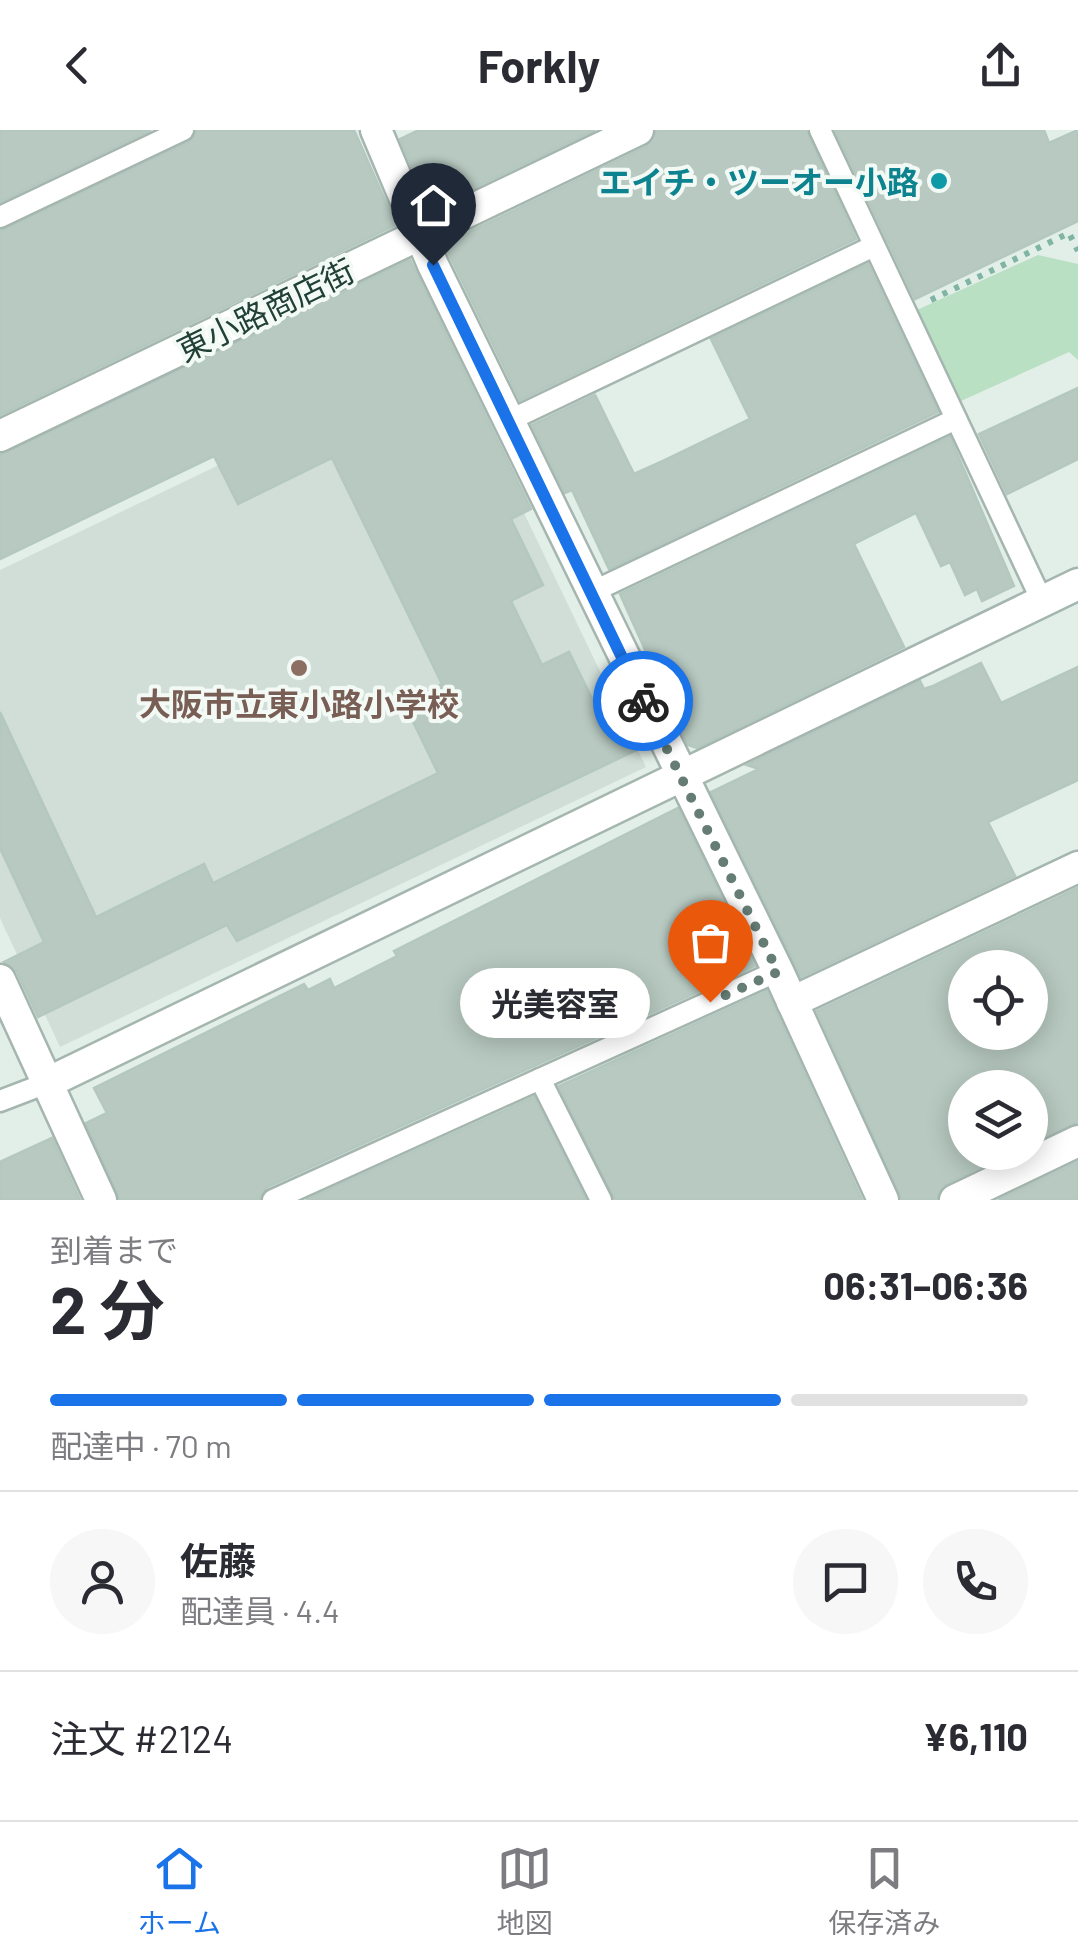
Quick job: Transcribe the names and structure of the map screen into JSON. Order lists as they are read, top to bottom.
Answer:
{
  "streets": {
    "street": ["東小路商店街"]
  },
  "places": ["エイチ・ツーオー小路", "大阪市立東小路小学校", "光美容室"],
  "page": {
    "header": "Forkly",
    "bubble": "光美容室",
    "heading": ["2 分", "到着まで", "06:31–06:36"],
    "panel": [
      "佐藤",
      "配達員 · 4.4",
      "注文 #2124",
      "¥6,110"
    ],
    "bar": "配達中 · 70 m",
    "tabs": ["ホーム", "地図", "保存済み"]
  }
}
